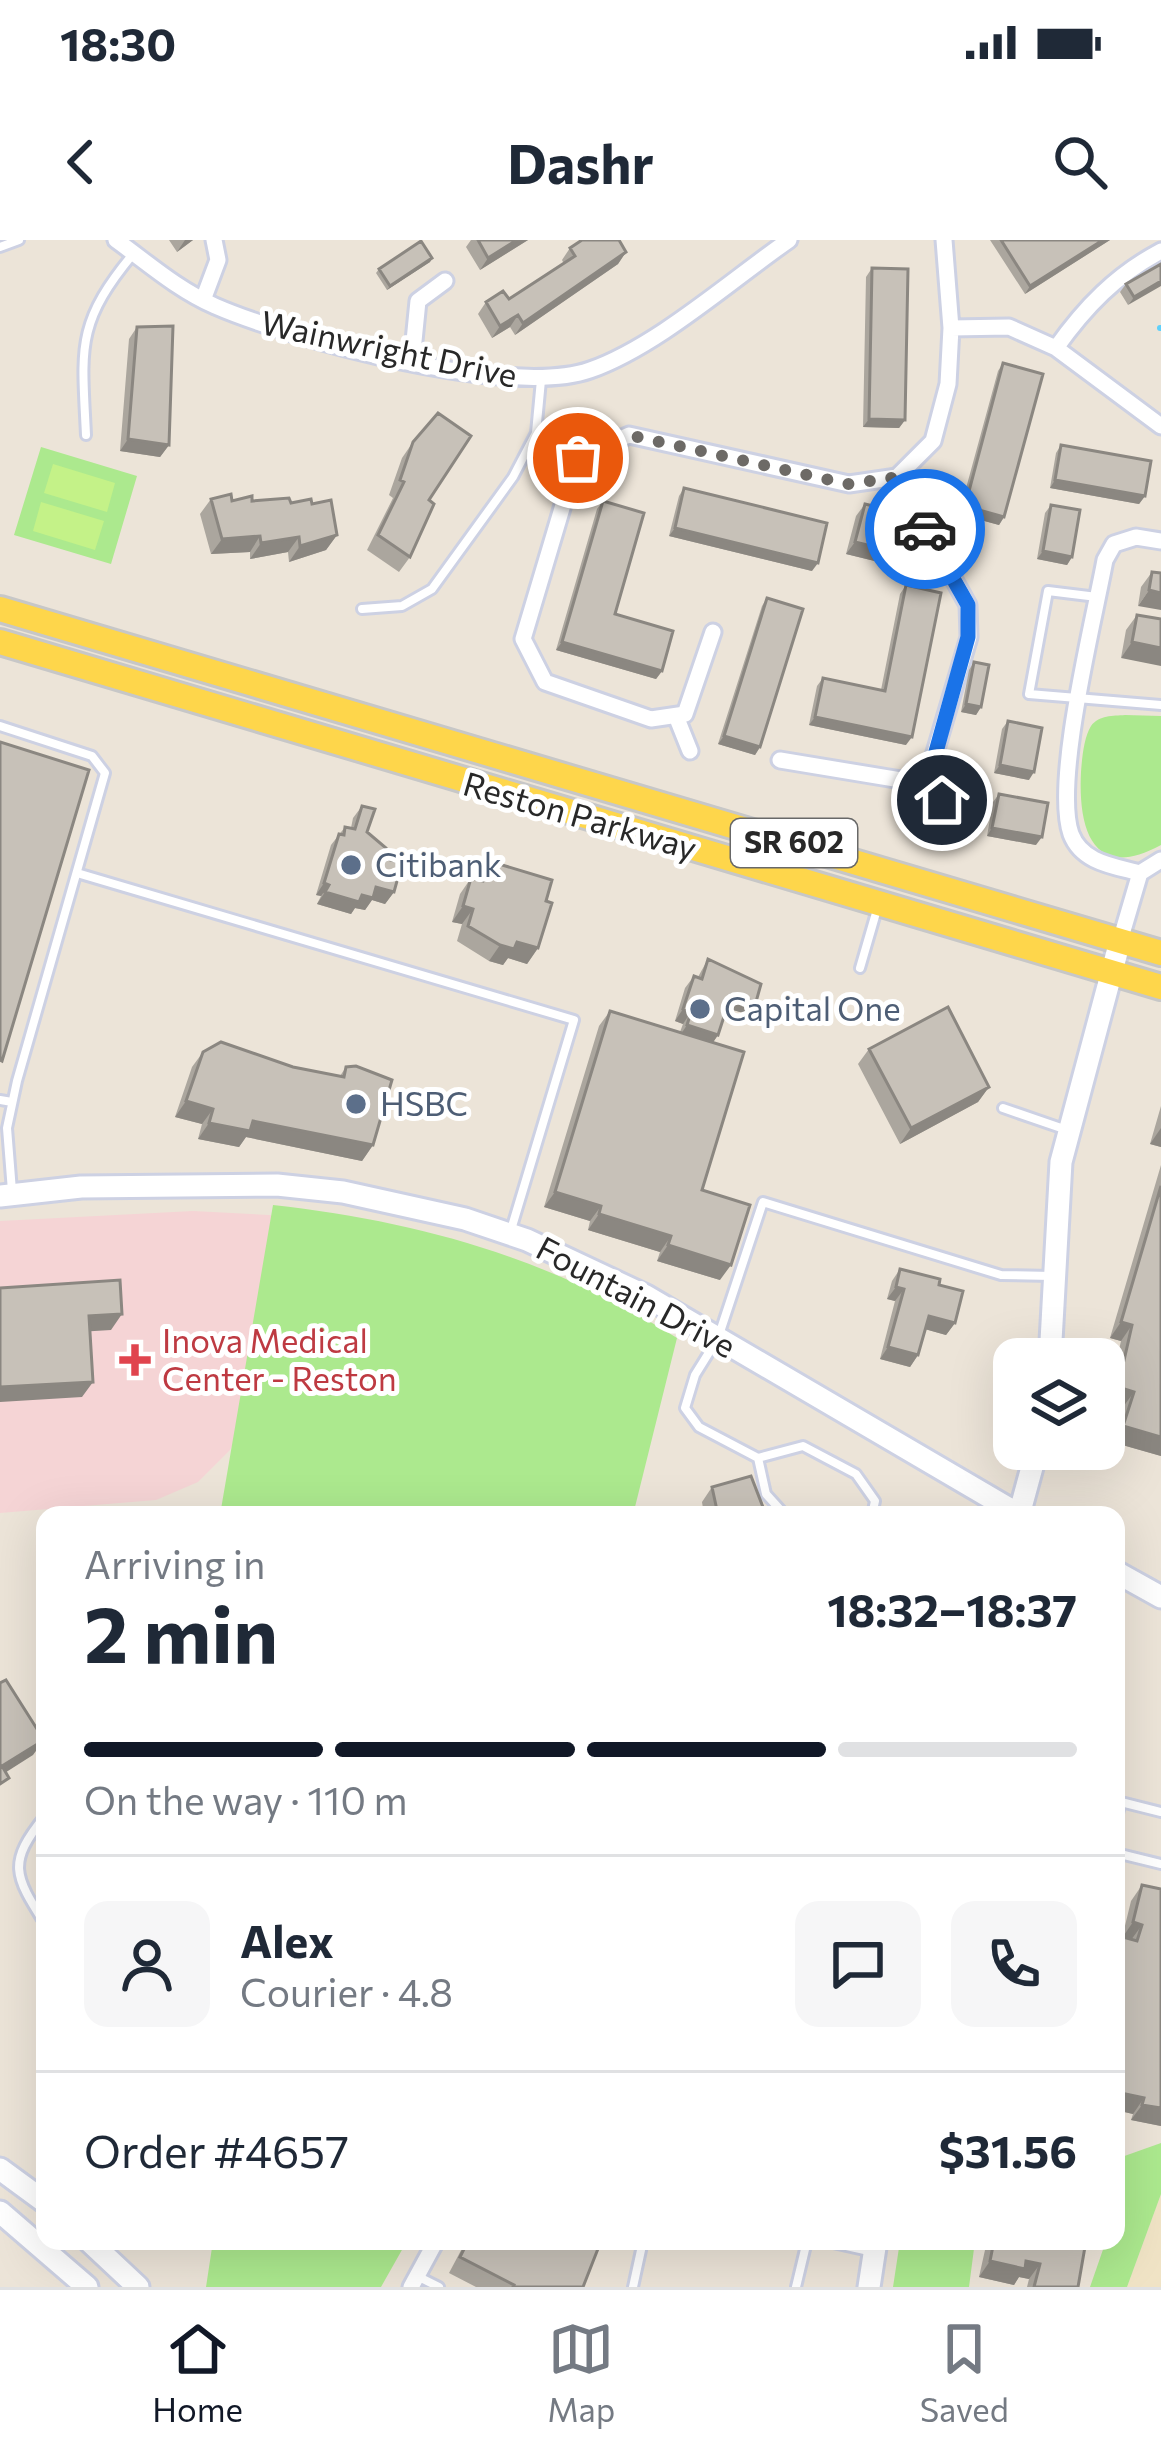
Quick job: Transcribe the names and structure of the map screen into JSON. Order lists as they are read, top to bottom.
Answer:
{
  "streets": {
    "main road": ["Reston Parkway", "SR 602"],
    "street": ["Wainwright Drive", "Fountain Drive"]
  },
  "places": {
    "other": ["Citibank", "Capital One", "HSBC"],
    "health": ["Inova Medical Center - Reston"]
  },
  "page": {
    "status": "18:30",
    "header": "Dashr",
    "heading": ["2 min", "Arriving in", "18:32–18:37"],
    "panel": [
      "Alex",
      "Courier · 4.8",
      "Order #4657",
      "$31.56"
    ],
    "bar": "On the way · 110 m",
    "tabs": ["Home", "Map", "Saved"]
  }
}
